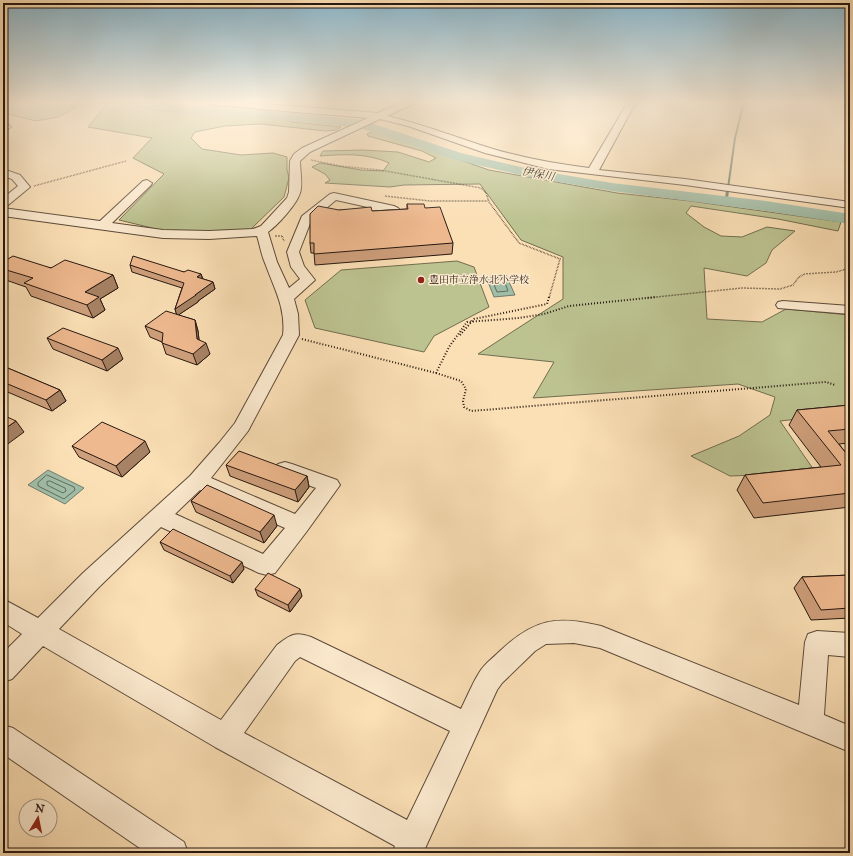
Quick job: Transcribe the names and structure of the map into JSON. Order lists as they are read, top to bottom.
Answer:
{
  "water": ["伊保川"],
  "places": ["豊田市立浄水北小学校"],
  "north": "top"
}
